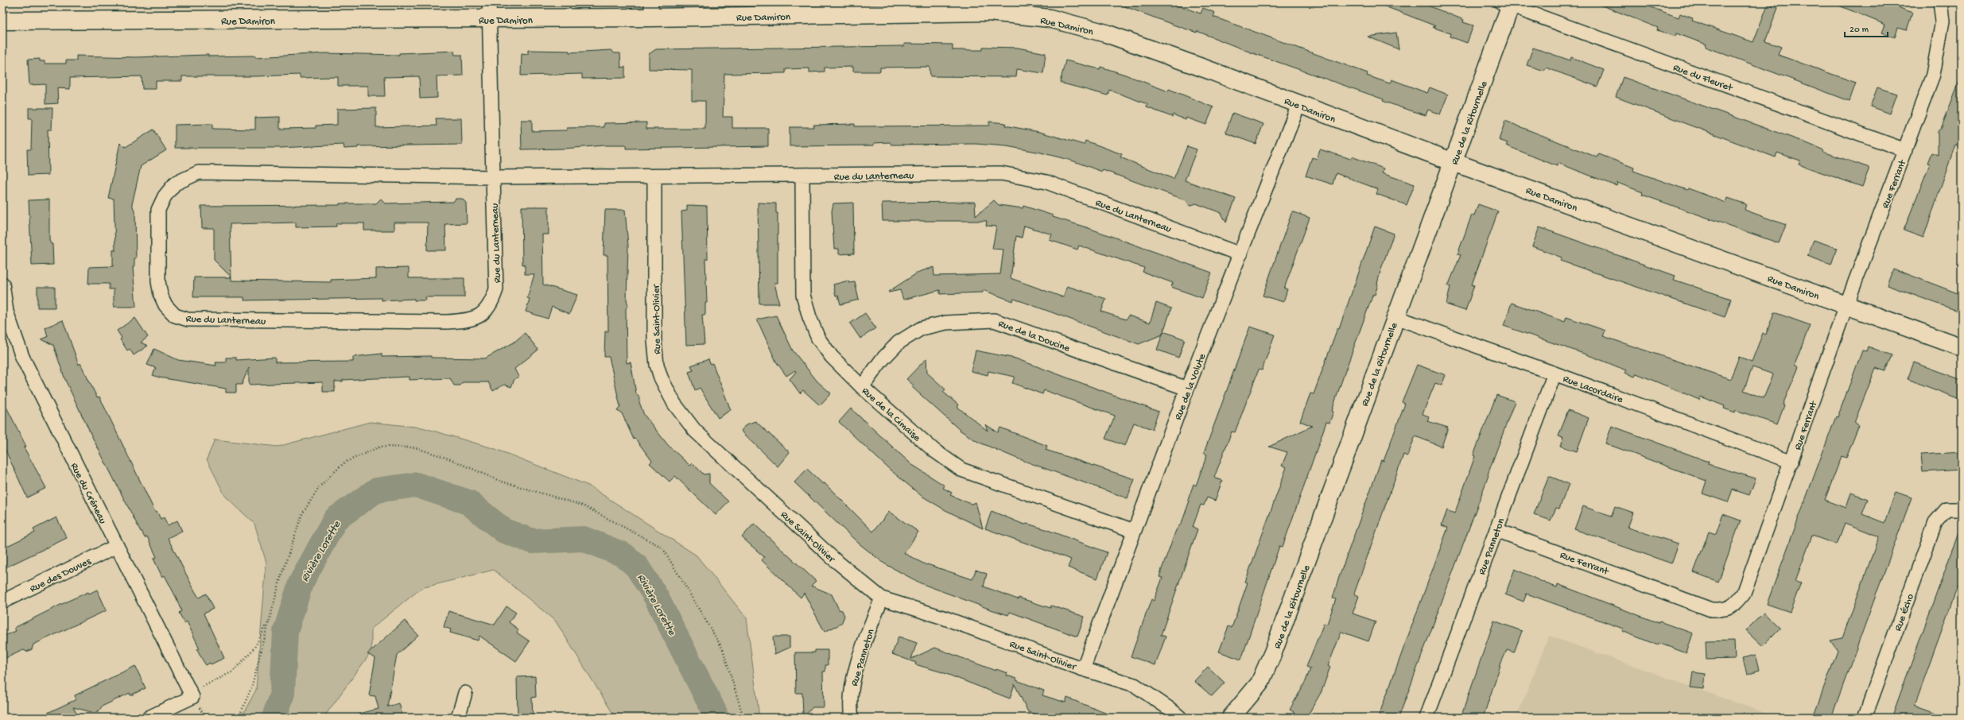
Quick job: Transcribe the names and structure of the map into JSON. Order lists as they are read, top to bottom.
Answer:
{
  "streets": {
    "street": [
      "Rue Damiron",
      "Rue du Fleuret",
      "Rue de la Ritournelle",
      "Rue du Lanterneau",
      "Rue Ferrant",
      "Rue Saint-Olivier",
      "Rue de la Doucine",
      "Rue de la Volute",
      "Rue Lacordaire",
      "Rue de la Cimaise",
      "Rue du Créneau",
      "Rue Panneton",
      "Rue des Douves",
      "Rue Écho"
    ]
  },
  "crossings": [
    ["Rue Damiron", "Rue de la Ritournelle"],
    ["Rue Damiron", "Rue du Lanterneau"],
    ["Rue Damiron", "Rue Ferrant"],
    ["Rue Damiron", "Rue de la Volute"],
    ["Rue du Fleuret", "Rue de la Ritournelle"],
    ["Rue du Fleuret", "Rue Ferrant"],
    ["Rue de la Ritournelle", "Rue Lacordaire"],
    ["Rue du Lanterneau", "Rue Saint-Olivier"],
    ["Rue du Lanterneau", "Rue de la Volute"],
    ["Rue du Lanterneau", "Rue de la Cimaise"],
    ["Rue Ferrant", "Rue Lacordaire"],
    ["Rue Ferrant", "Rue Panneton"],
    ["Rue Saint-Olivier", "Rue de la Volute"],
    ["Rue Saint-Olivier", "Rue Panneton"],
    ["Rue de la Doucine", "Rue de la Volute"],
    ["Rue de la Doucine", "Rue de la Cimaise"],
    ["Rue de la Volute", "Rue de la Cimaise"],
    ["Rue Lacordaire", "Rue Panneton"],
    ["Rue du Créneau", "Rue des Douves"]
  ],
  "water": ["Rivière Lorette"],
  "scale_bar": "20 m"
}
